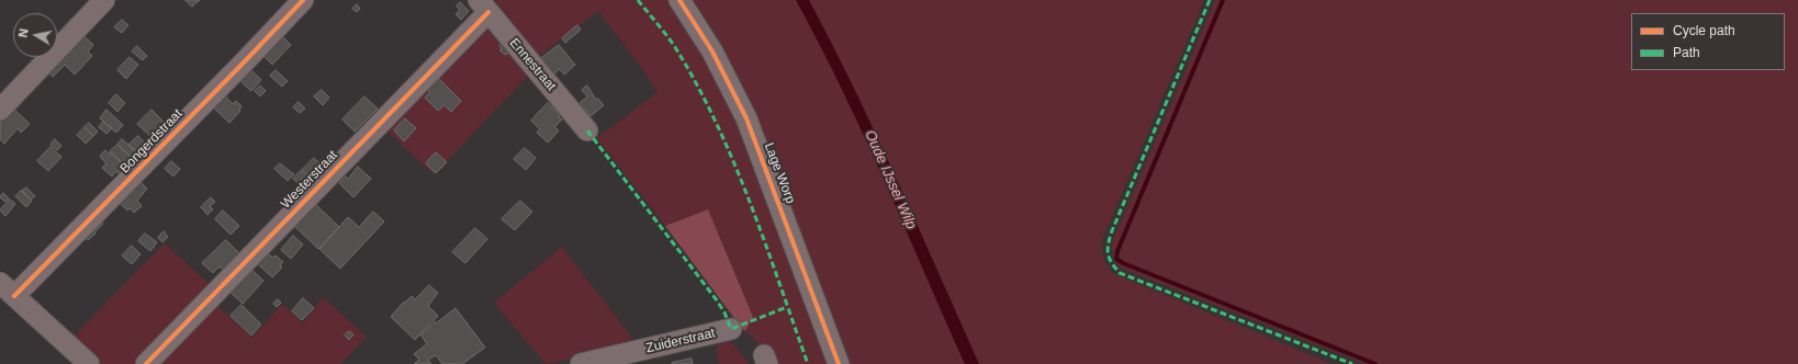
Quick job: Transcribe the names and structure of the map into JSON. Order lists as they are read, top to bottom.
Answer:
{
  "streets": {
    "street": [
      "Ennestraat",
      "Bongerdstraat",
      "Lage Worp",
      "Westerstraat",
      "Zuiderstraat"
    ]
  },
  "crossings": [
    ["Ennestraat", "Westerstraat"]
  ],
  "water": ["Oude IJssel Wilp"],
  "legend": ["Cycle path", "Path"],
  "north": "left"
}
